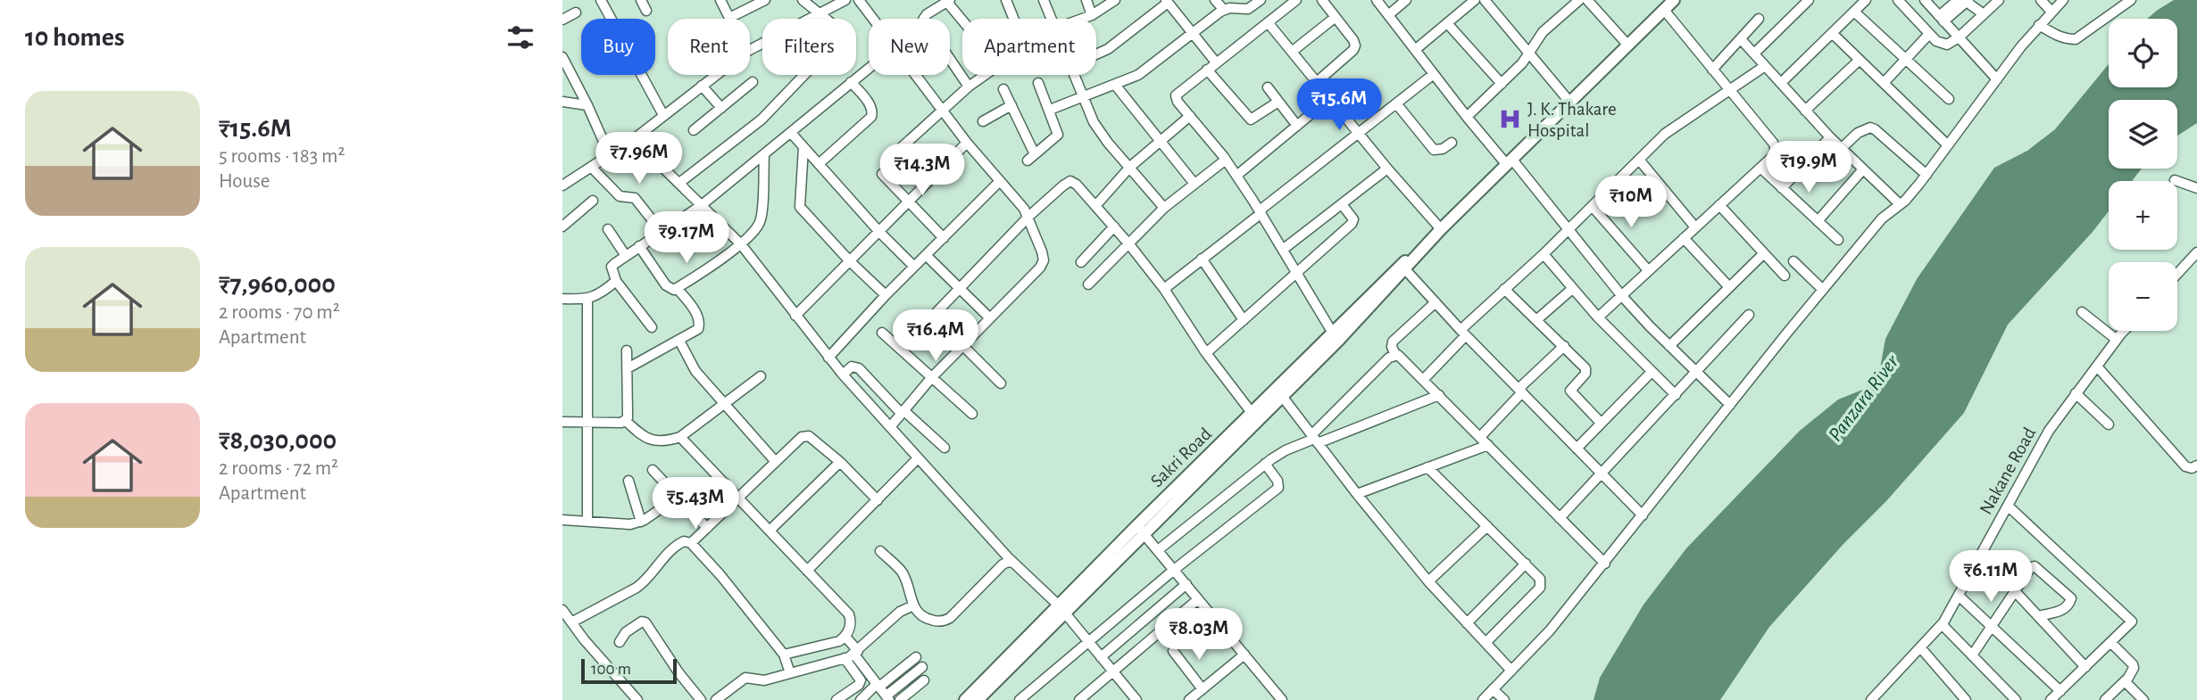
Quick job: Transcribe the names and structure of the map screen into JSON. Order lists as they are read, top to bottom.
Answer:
{
  "streets": {
    "main road": ["Sakri Road"],
    "street": ["Nakane Road"]
  },
  "water": ["Panzara River"],
  "places": {
    "hospital": ["J. K. Thakare Hospital"]
  },
  "scale_bar": "100 m",
  "page": {
    "heading": "10 homes",
    "map_buttons": ["+", "−"],
    "chip": [
      "Buy",
      "Rent",
      "Filters",
      "New",
      "Apartment"
    ],
    "list": [
      {
        "name": "₹15.6M",
        "note": "5 rooms · 183 m² · House"
      },
      {
        "name": "₹7,960,000",
        "note": "2 rooms · 70 m² · Apartment"
      },
      {
        "name": "₹8,030,000",
        "note": "2 rooms · 72 m² · Apartment"
      }
    ],
    "price": [
      "₹15.6M",
      "₹7.96M",
      "₹19.9M",
      "₹14.3M",
      "₹10M",
      "₹9.17M",
      "₹16.4M",
      "₹5.43M",
      "₹6.11M",
      "₹8.03M"
    ],
    "scale": "100 m"
  }
}
